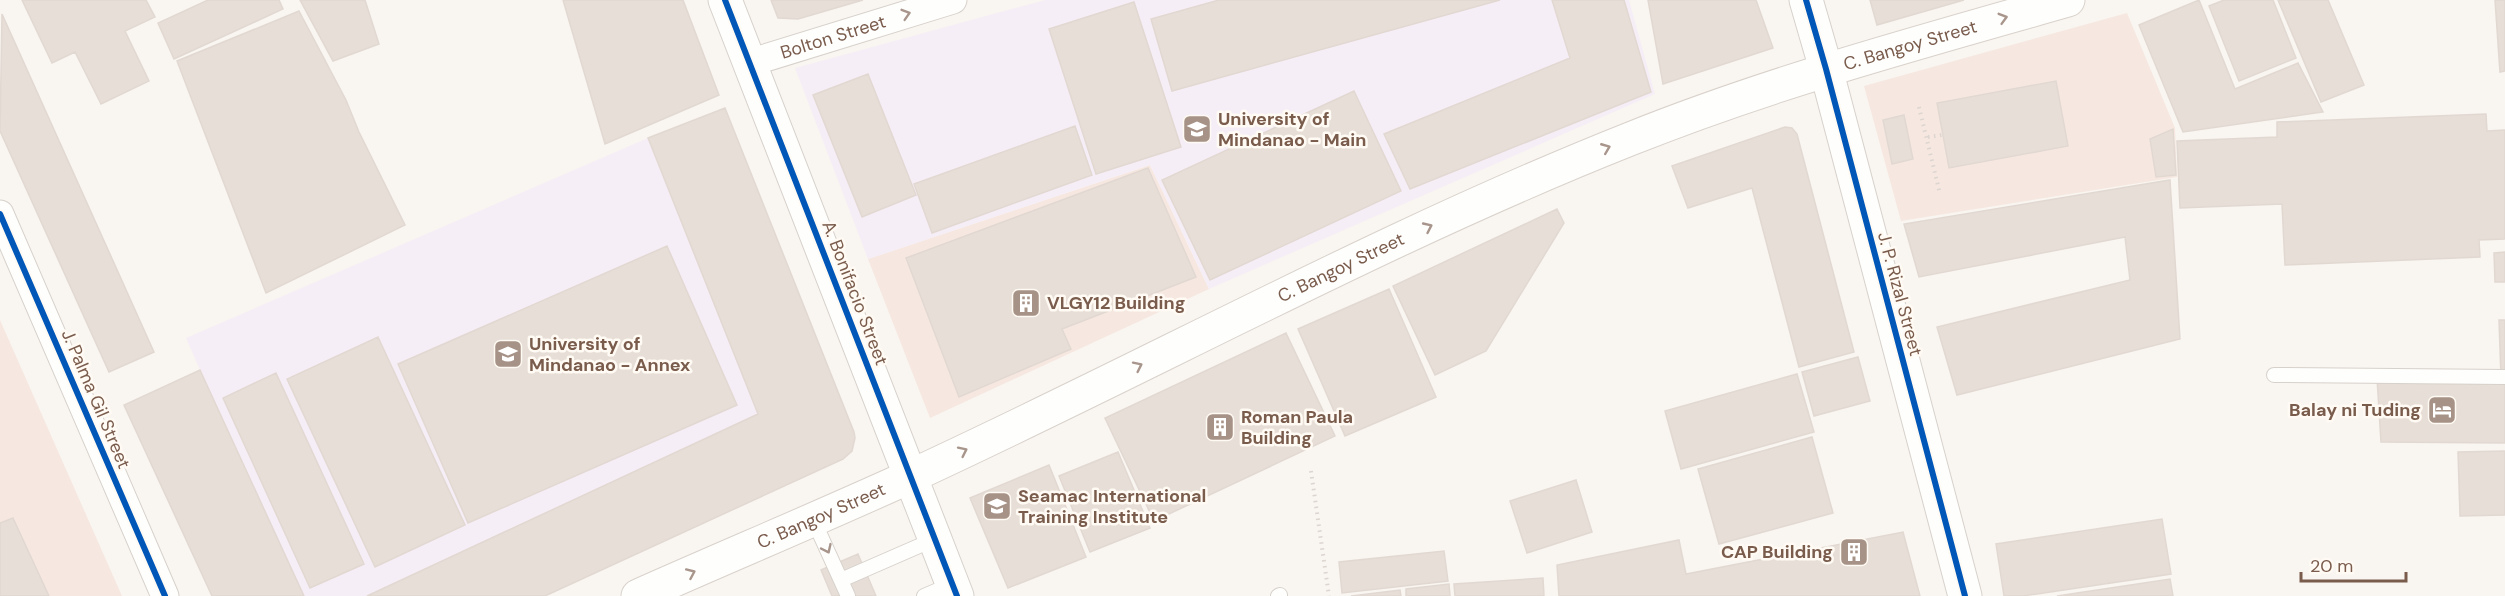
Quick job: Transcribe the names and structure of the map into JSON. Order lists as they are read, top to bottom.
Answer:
{
  "streets": {
    "main road": ["C. Bangoy Street", "A. Bonifacio Street", "J. P. Rizal Street"],
    "street": ["Bolton Street", "J. Palma Gil Street"]
  },
  "crossings": [
    ["Bolton Street", "A. Bonifacio Street"],
    ["C. Bangoy Street", "A. Bonifacio Street"],
    ["C. Bangoy Street", "J. P. Rizal Street"]
  ],
  "one_way": ["Bolton Street", "C. Bangoy Street"],
  "places": {
    "school or university": ["University of Mindanao - Main", "University of Mindanao - Annex", "Seamac International Training Institute"],
    "building": ["VLGY12 Building", "Roman Paula Building", "CAP Building"],
    "hotel": ["Balay ni Tuding"]
  },
  "scale_bar": "20 m"
}
